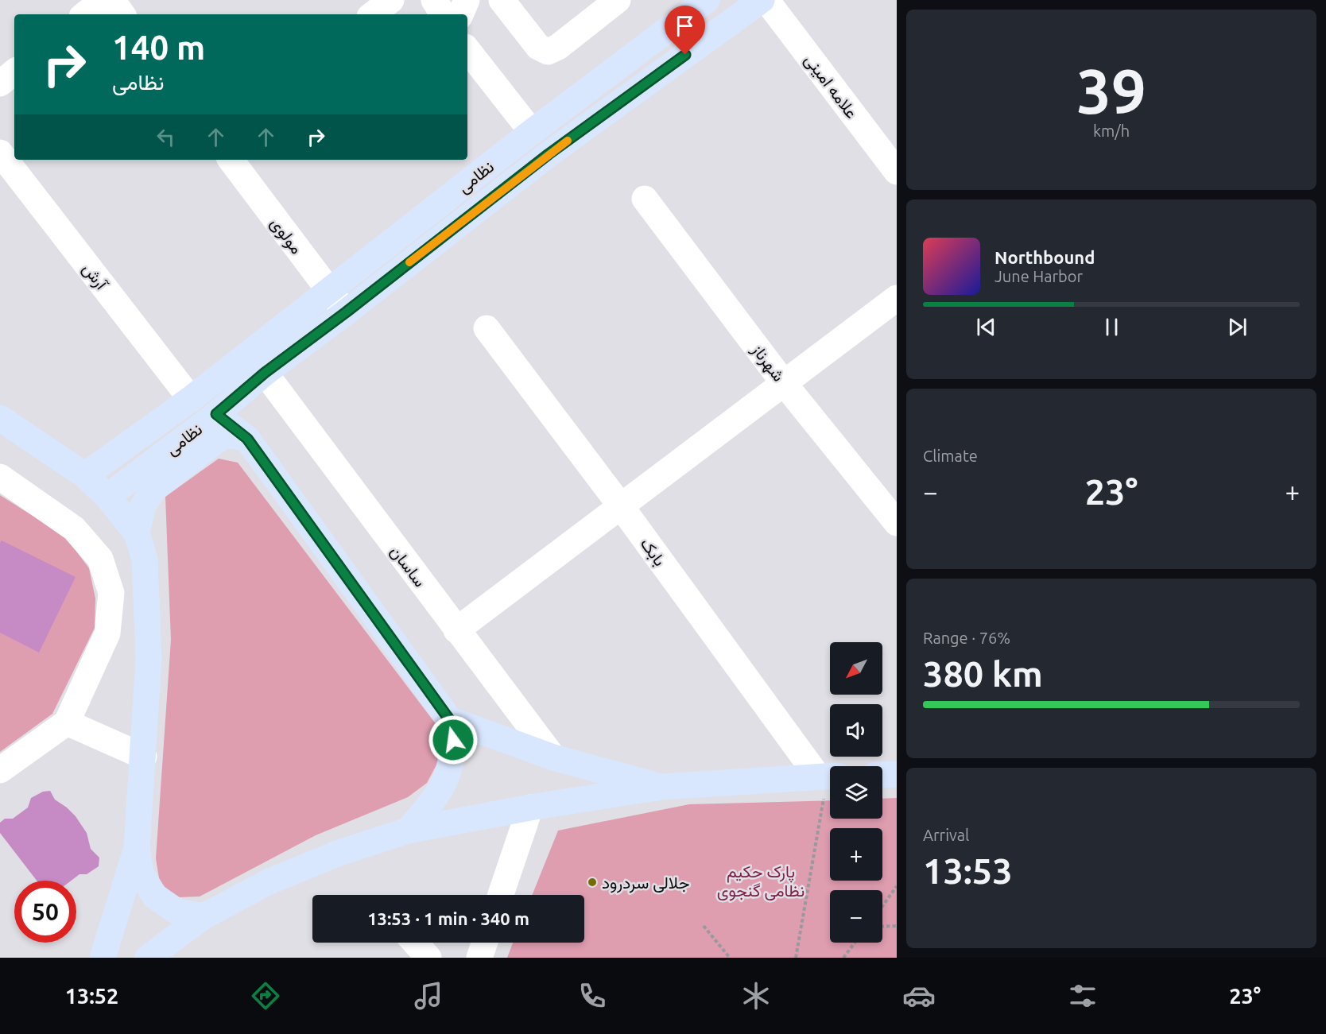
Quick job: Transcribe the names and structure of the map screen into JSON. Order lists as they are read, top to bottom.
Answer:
{
  "streets": {
    "main road": ["نظامی"],
    "street": [
      "علامه امینی",
      "مولوی",
      "آرش",
      "شهرناز",
      "بابک",
      "ساسان"
    ]
  },
  "crossings": [
    ["نظامی", "مولوی"],
    ["نظامی", "آرش"],
    ["نظامی", "ساسان"]
  ],
  "parks": ["پارک حکیم نظامی گنجوی"],
  "places": ["جلالی سردرود"],
  "north": "bottom left",
  "page": {
    "tile": [
      ["39", "km/h"],
      "Climate",
      ["Range · 76%", "380 km"],
      ["Arrival", "13:53"]
    ],
    "turn": ["140 m", "نظامی"],
    "song": ["Northbound", "June Harbor"],
    "heat": ["−", "23°", "+"],
    "map_buttons": ["+", "−"],
    "limit": "50",
    "trip": "13:53 · 1 min · 340 m",
    "tabs": ["13:52", "23°"]
  }
}
